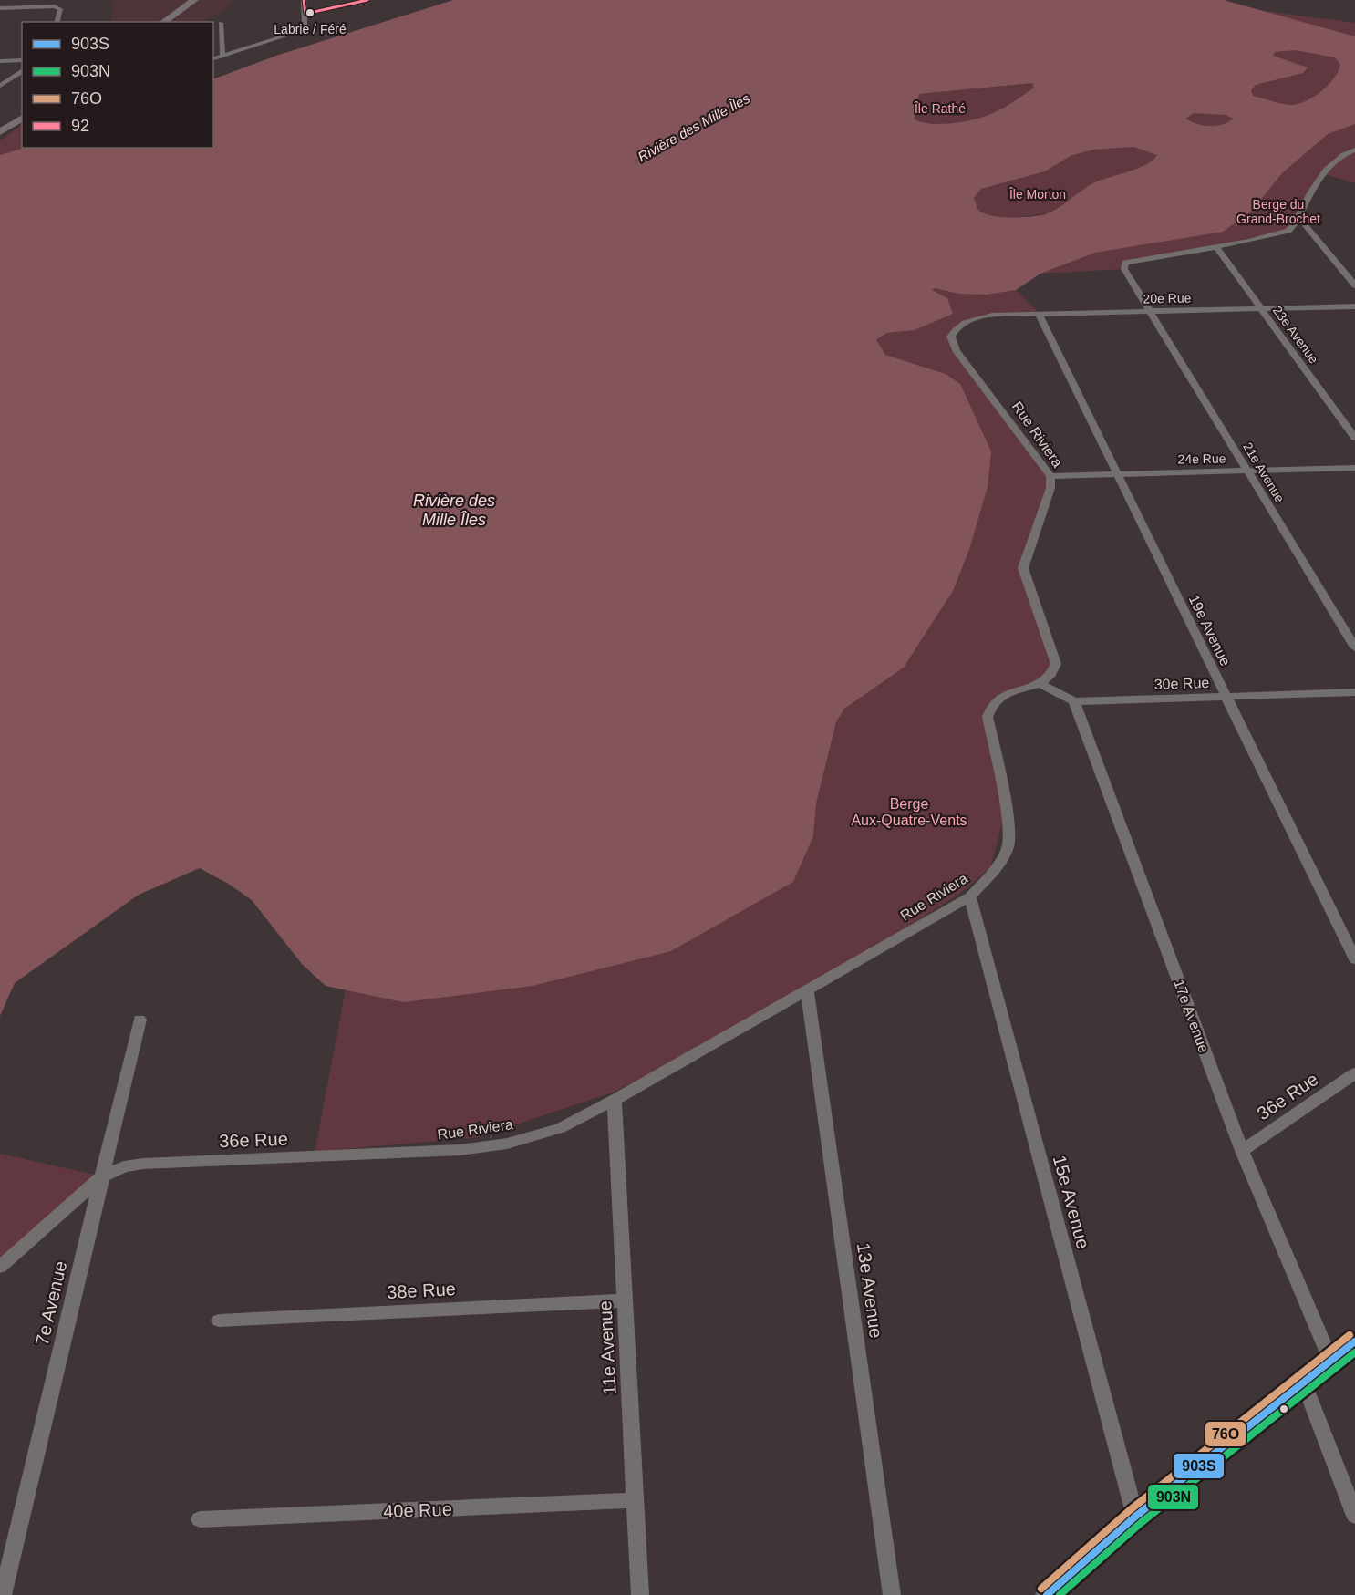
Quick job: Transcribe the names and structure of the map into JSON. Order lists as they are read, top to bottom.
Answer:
{
  "streets": {
    "street": [
      "20e Rue",
      "23e Avenue",
      "Rue Riviera",
      "24e Rue",
      "21e Avenue",
      "19e Avenue",
      "30e Rue",
      "17e Avenue",
      "36e Rue",
      "15e Avenue",
      "38e Rue",
      "13e Avenue",
      "7e Avenue",
      "11e Avenue",
      "40e Rue"
    ]
  },
  "crossings": [
    ["20e Rue", "23e Avenue"],
    ["20e Rue", "Rue Riviera"],
    ["20e Rue", "21e Avenue"],
    ["20e Rue", "19e Avenue"],
    ["Rue Riviera", "24e Rue"],
    ["Rue Riviera", "36e Rue"],
    ["Rue Riviera", "15e Avenue"],
    ["Rue Riviera", "13e Avenue"],
    ["Rue Riviera", "11e Avenue"],
    ["24e Rue", "21e Avenue"],
    ["24e Rue", "19e Avenue"],
    ["19e Avenue", "30e Rue"],
    ["30e Rue", "17e Avenue"],
    ["17e Avenue", "36e Rue"],
    ["36e Rue", "7e Avenue"],
    ["38e Rue", "11e Avenue"],
    ["11e Avenue", "40e Rue"]
  ],
  "water": ["Rivière des Mille Îles"],
  "parks": [
    "Île Rathé",
    "Île Morton",
    "Berge du Grand-Brochet",
    "Berge Aux-Quatre-Vents"
  ],
  "places": ["Labrie / Féré"],
  "lines": [
    "transit line 92",
    "transit line 76O",
    "transit line 903S",
    "transit line 903N"
  ],
  "legend": [
    "903S",
    "903N",
    "76O",
    "92"
  ]
}
